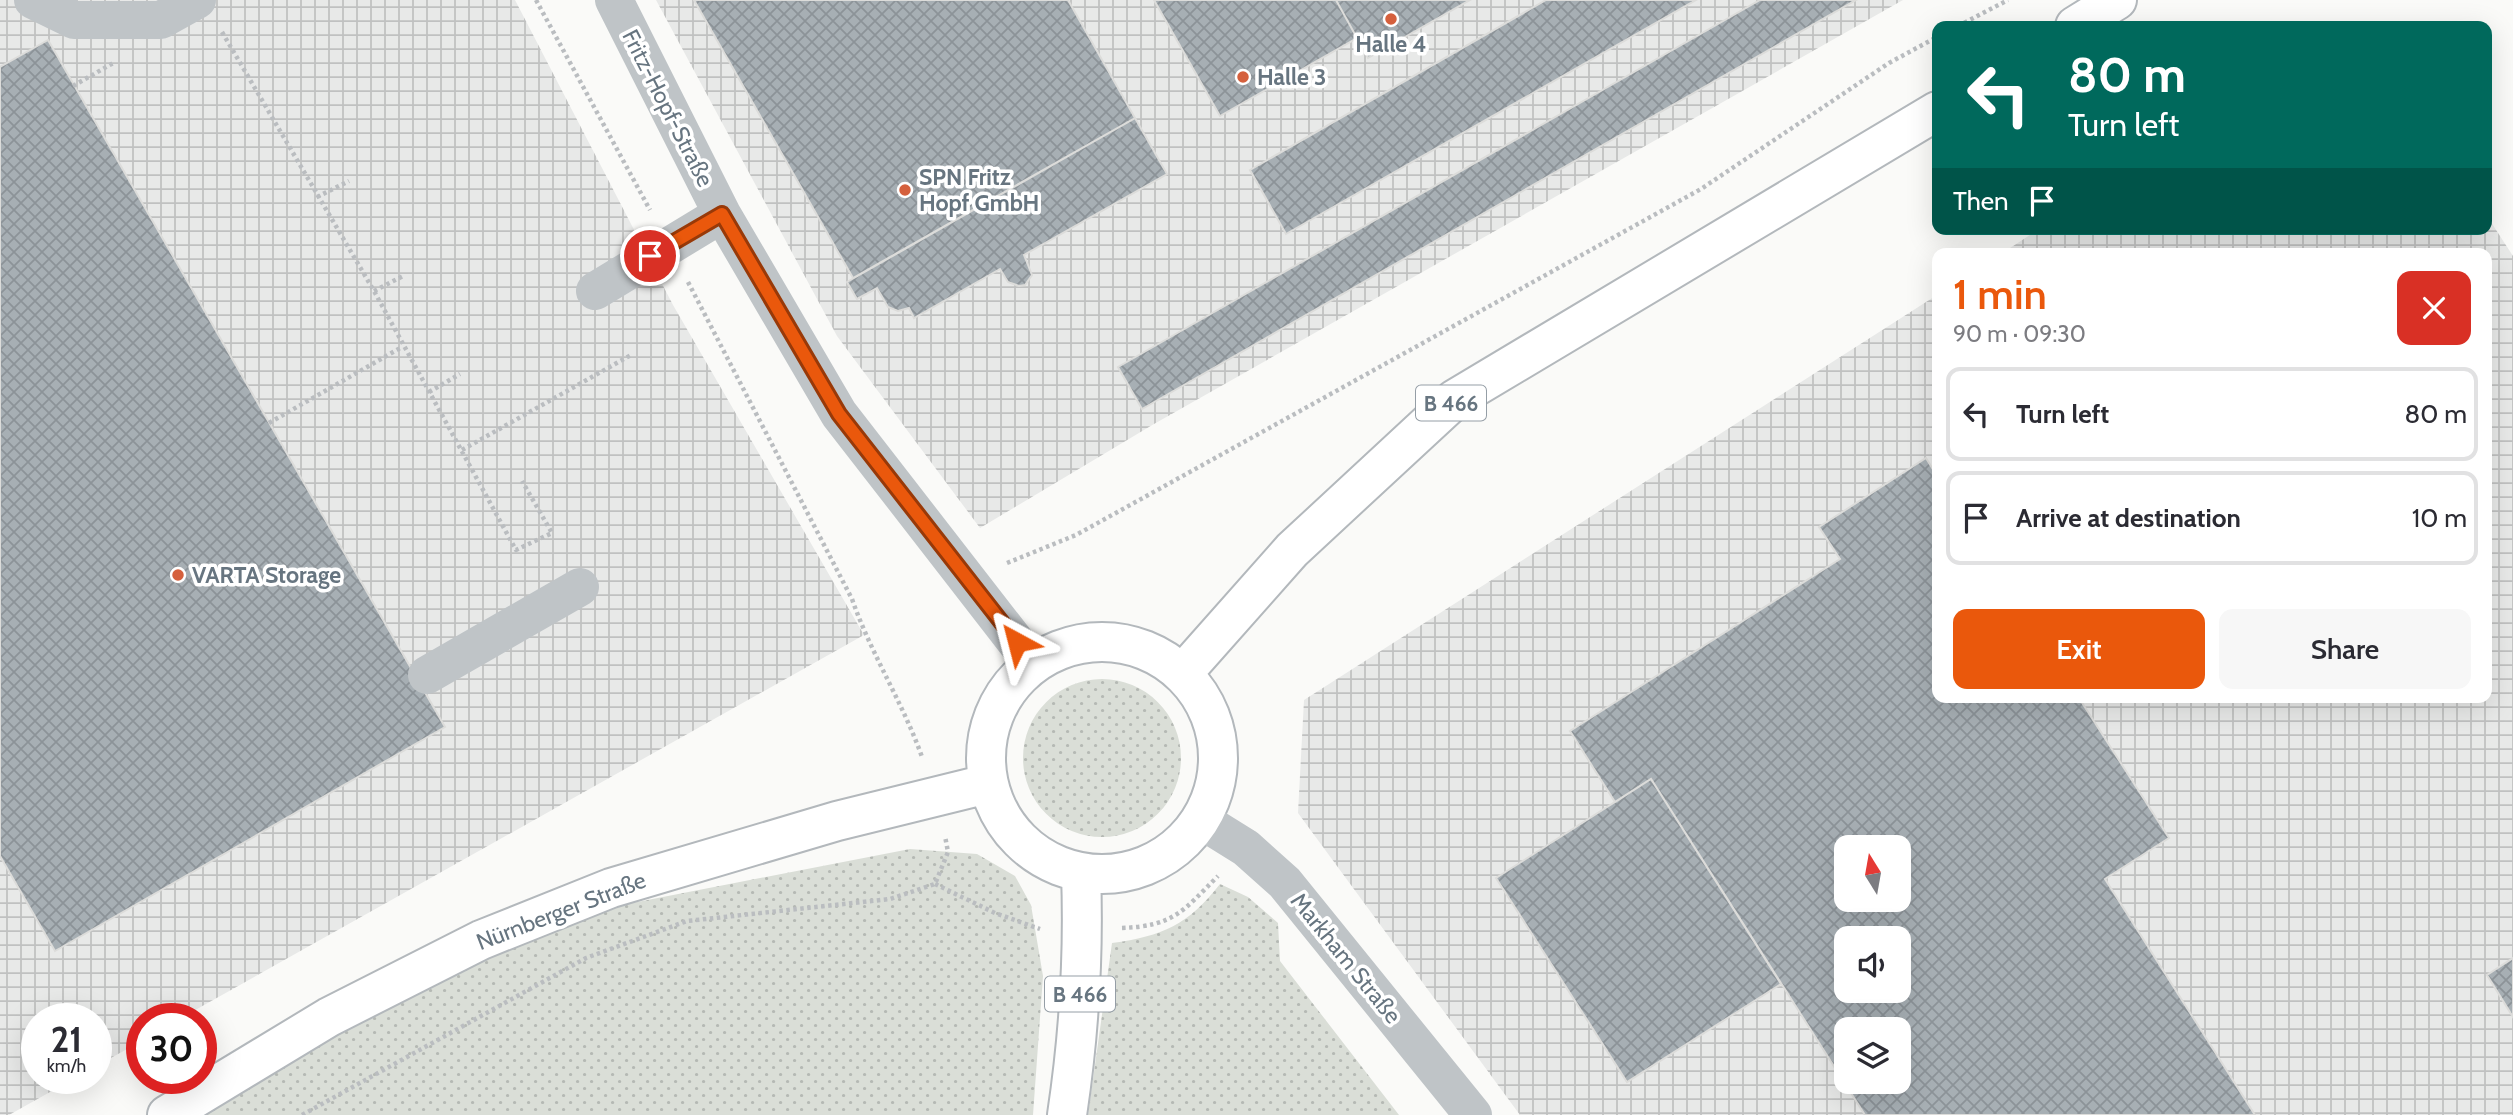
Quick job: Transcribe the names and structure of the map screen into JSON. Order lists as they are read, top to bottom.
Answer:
{
  "streets": {
    "main road": ["B 466", "Nürnberger Straße"],
    "street": ["Fritz-Hopf-Straße", "Markham Straße"]
  },
  "crossings": [
    ["Fritz-Hopf-Straße", "B 466"],
    ["Fritz-Hopf-Straße", "Nürnberger Straße"],
    ["Fritz-Hopf-Straße", "Markham Straße"],
    ["B 466", "Nürnberger Straße"],
    ["B 466", "Markham Straße"],
    ["Nürnberger Straße", "Markham Straße"]
  ],
  "places": [
    "Halle 4",
    "Halle 3",
    "SPN Fritz Hopf GmbH",
    "VARTA Storage"
  ],
  "north": "top",
  "page": {
    "turn": ["80 m", "Turn left"],
    "then": "Then",
    "heading": ["1 min", "90 m · 09:30"],
    "list": [
      {
        "name": "Turn left",
        "value": "80 m"
      },
      {
        "name": "Arrive at destination",
        "value": "10 m"
      }
    ],
    "buttons": ["Exit", "Share"],
    "speed": "21 km/h",
    "limit": "30"
  }
}
